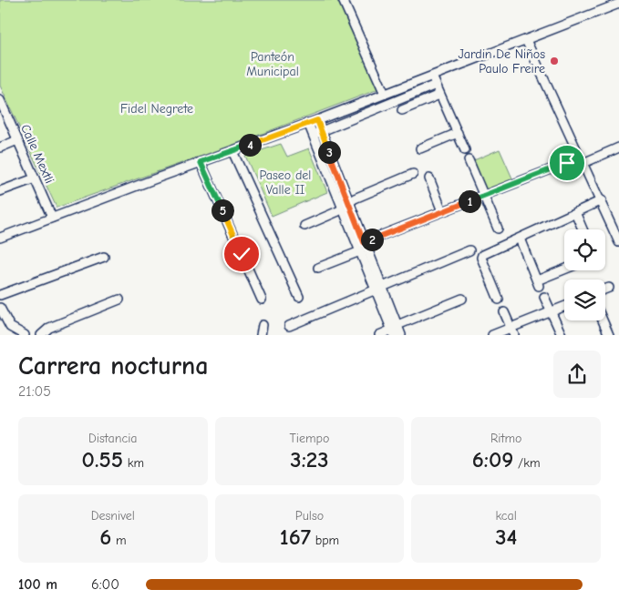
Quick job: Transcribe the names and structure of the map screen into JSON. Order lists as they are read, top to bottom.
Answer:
{
  "streets": {
    "street": ["Calle Mextli"]
  },
  "parks": ["Panteón Municipal", "Fidel Negrete", "Paseo del Valle II"],
  "places": ["Jardin De Niños Paulo Freire"],
  "page": {
    "pins": [
      "4",
      "3",
      "1",
      "5",
      "2"
    ],
    "heading": ["Carrera nocturna", "21:05"],
    "stats": [
      ["Distancia", "0.55 km"],
      ["Tiempo", "3:23"],
      ["Ritmo", "6:09 /km"],
      ["Desnivel", "6 m"],
      ["Pulso", "167 bpm"],
      ["kcal", "34"]
    ],
    "list": [
      {
        "name": "100 m",
        "note": "6:00"
      }
    ]
  }
}
